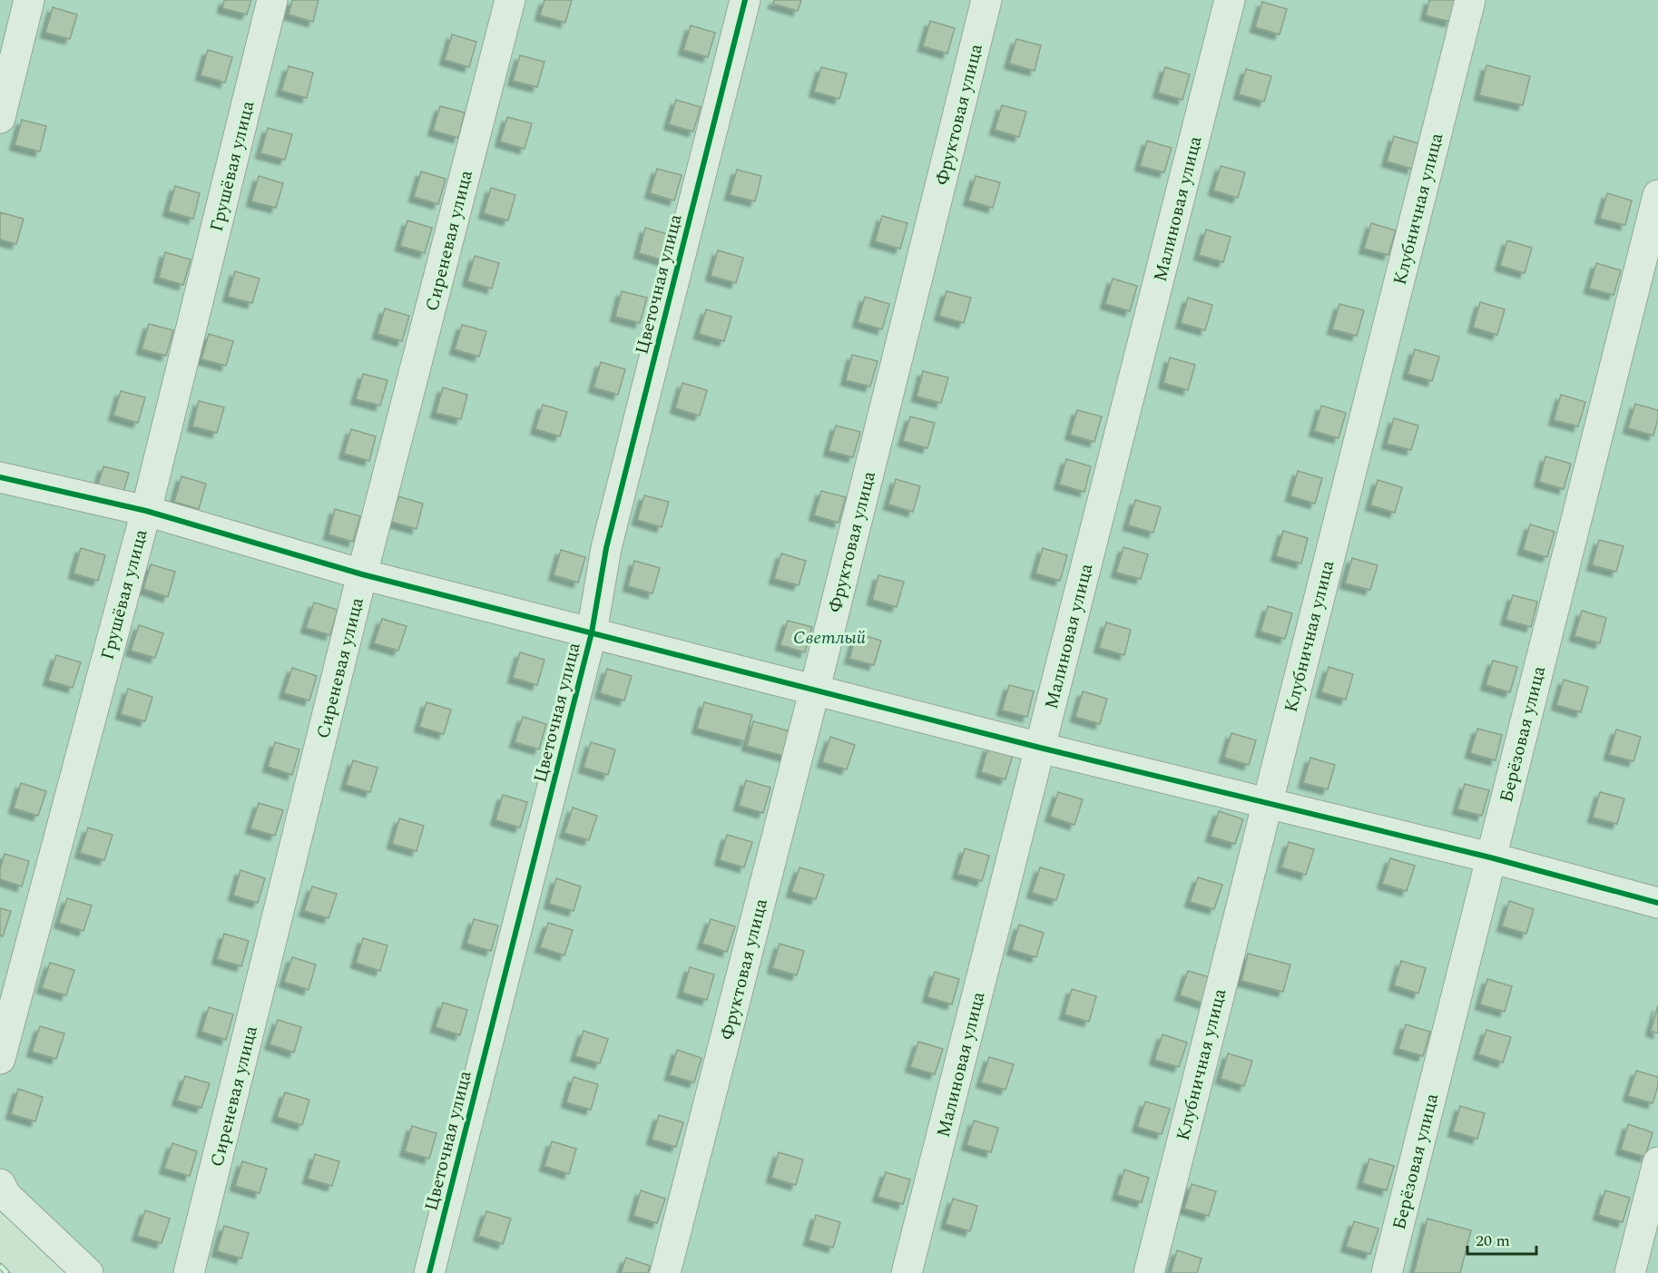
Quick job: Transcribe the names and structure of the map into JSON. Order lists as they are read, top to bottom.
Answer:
{
  "streets": {
    "street": [
      "Фруктовая улица",
      "Грушёвая улица",
      "Малиновая улица",
      "Клубничная улица",
      "Сиреневая улица",
      "Цветочная улица",
      "Берёзовая улица"
    ]
  },
  "parks": ["Светлый"],
  "scale_bar": "20 m"
}
